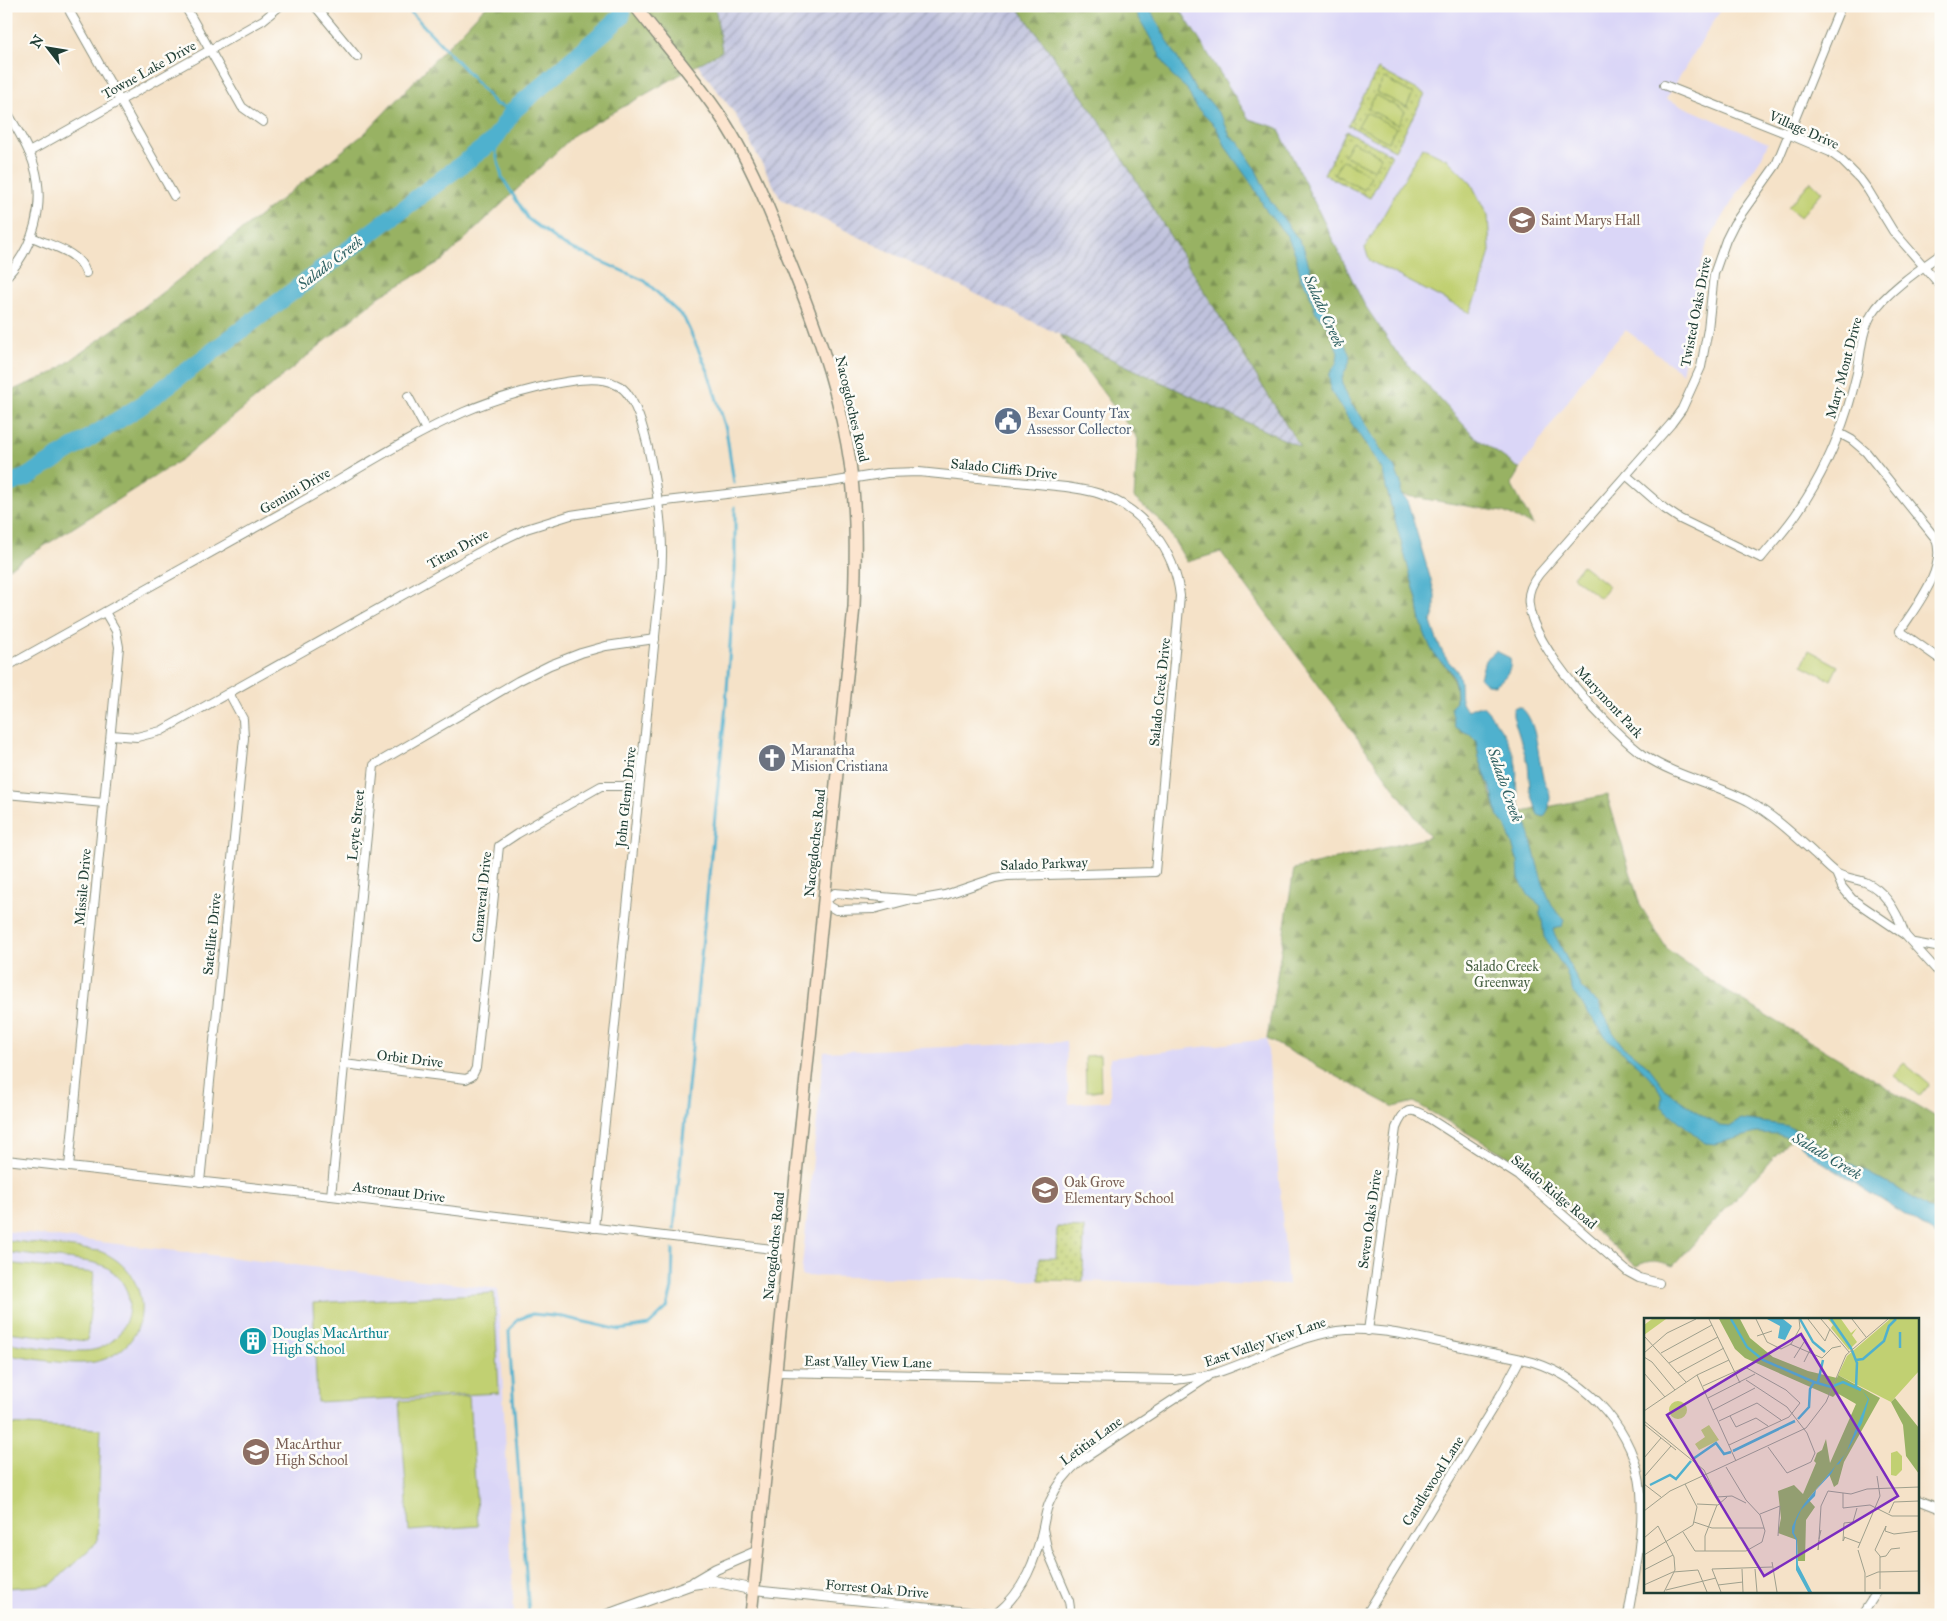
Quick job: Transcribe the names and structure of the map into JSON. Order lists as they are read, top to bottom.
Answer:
{
  "streets": {
    "main road": ["Nacogdoches Road"],
    "street": [
      "Towne Lake Drive",
      "Village Drive",
      "Twisted Oaks Drive",
      "Mary Mont Drive",
      "Salado Cliffs Drive",
      "Gemini Drive",
      "Titan Drive",
      "Salado Creek Drive",
      "Marymont Park",
      "John Glenn Drive",
      "Leyte Street",
      "Salado Parkway",
      "Missile Drive",
      "Canaveral Drive",
      "Satellite Drive",
      "Orbit Drive",
      "Astronaut Drive",
      "Salado Ridge Road",
      "Seven Oaks Drive",
      "East Valley View Lane",
      "Letitia Lane",
      "Candlewood Lane",
      "Forrest Oak Drive"
    ]
  },
  "crossings": [
    ["Village Drive", "Twisted Oaks Drive"],
    ["Village Drive", "Mary Mont Drive"],
    ["Twisted Oaks Drive", "Mary Mont Drive"],
    ["Twisted Oaks Drive", "Marymont Park"],
    ["Nacogdoches Road", "Salado Cliffs Drive"],
    ["Nacogdoches Road", "Titan Drive"],
    ["Nacogdoches Road", "Salado Parkway"],
    ["Nacogdoches Road", "Astronaut Drive"],
    ["Nacogdoches Road", "East Valley View Lane"],
    ["Nacogdoches Road", "Forrest Oak Drive"],
    ["Salado Cliffs Drive", "Titan Drive"],
    ["Salado Cliffs Drive", "Salado Creek Drive"],
    ["Gemini Drive", "John Glenn Drive"],
    ["Gemini Drive", "Missile Drive"],
    ["Titan Drive", "John Glenn Drive"],
    ["Titan Drive", "Missile Drive"],
    ["Titan Drive", "Satellite Drive"],
    ["Salado Creek Drive", "Salado Parkway"],
    ["John Glenn Drive", "Leyte Street"],
    ["John Glenn Drive", "Canaveral Drive"],
    ["John Glenn Drive", "Astronaut Drive"],
    ["Leyte Street", "Orbit Drive"],
    ["Leyte Street", "Astronaut Drive"],
    ["Missile Drive", "Astronaut Drive"],
    ["Canaveral Drive", "Orbit Drive"],
    ["Satellite Drive", "Astronaut Drive"],
    ["Salado Ridge Road", "Seven Oaks Drive"],
    ["Seven Oaks Drive", "East Valley View Lane"],
    ["East Valley View Lane", "Letitia Lane"],
    ["East Valley View Lane", "Candlewood Lane"],
    ["Letitia Lane", "Forrest Oak Drive"]
  ],
  "water": ["Salado Creek"],
  "parks": ["Salado Creek Greenway"],
  "places": {
    "school or university": ["Saint Marys Hall", "Oak Grove Elementary School", "MacArthur High School"],
    "public building": ["Bexar County Tax Assessor Collector"],
    "church": ["Maranatha Mision Cristiana"],
    "building": ["Douglas MacArthur High School"]
  },
  "north": "top left"
}
